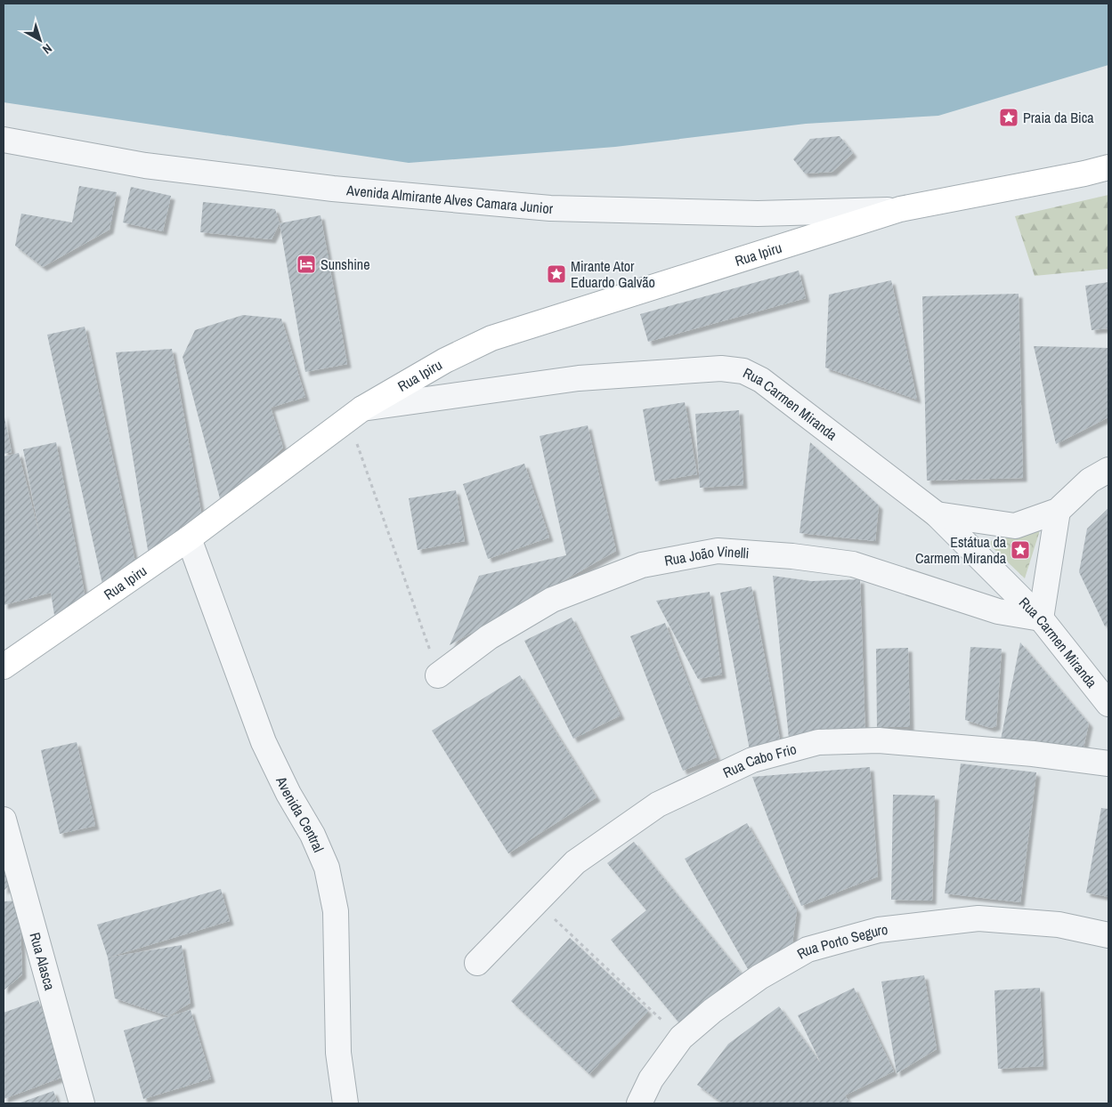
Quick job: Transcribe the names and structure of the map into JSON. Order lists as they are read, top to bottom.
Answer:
{
  "streets": {
    "street": [
      "Avenida Almirante Alves Camara Junior",
      "Rua Ipiru",
      "Rua Carmen Miranda",
      "Rua João Vinelli",
      "Rua Cabo Frio",
      "Avenida Central",
      "Rua Porto Seguro",
      "Rua Alasca"
    ]
  },
  "crossings": [
    ["Avenida Almirante Alves Camara Junior", "Rua Ipiru"],
    ["Rua Ipiru", "Rua Carmen Miranda"],
    ["Rua Ipiru", "Avenida Central"],
    ["Rua Carmen Miranda", "Rua João Vinelli"]
  ],
  "places": {
    "place": ["Praia da Bica", "Mirante Ator Eduardo Galvão", "Estátua da Carmem Miranda"],
    "hotel": ["Sunshine"]
  },
  "north": "bottom right"
}
